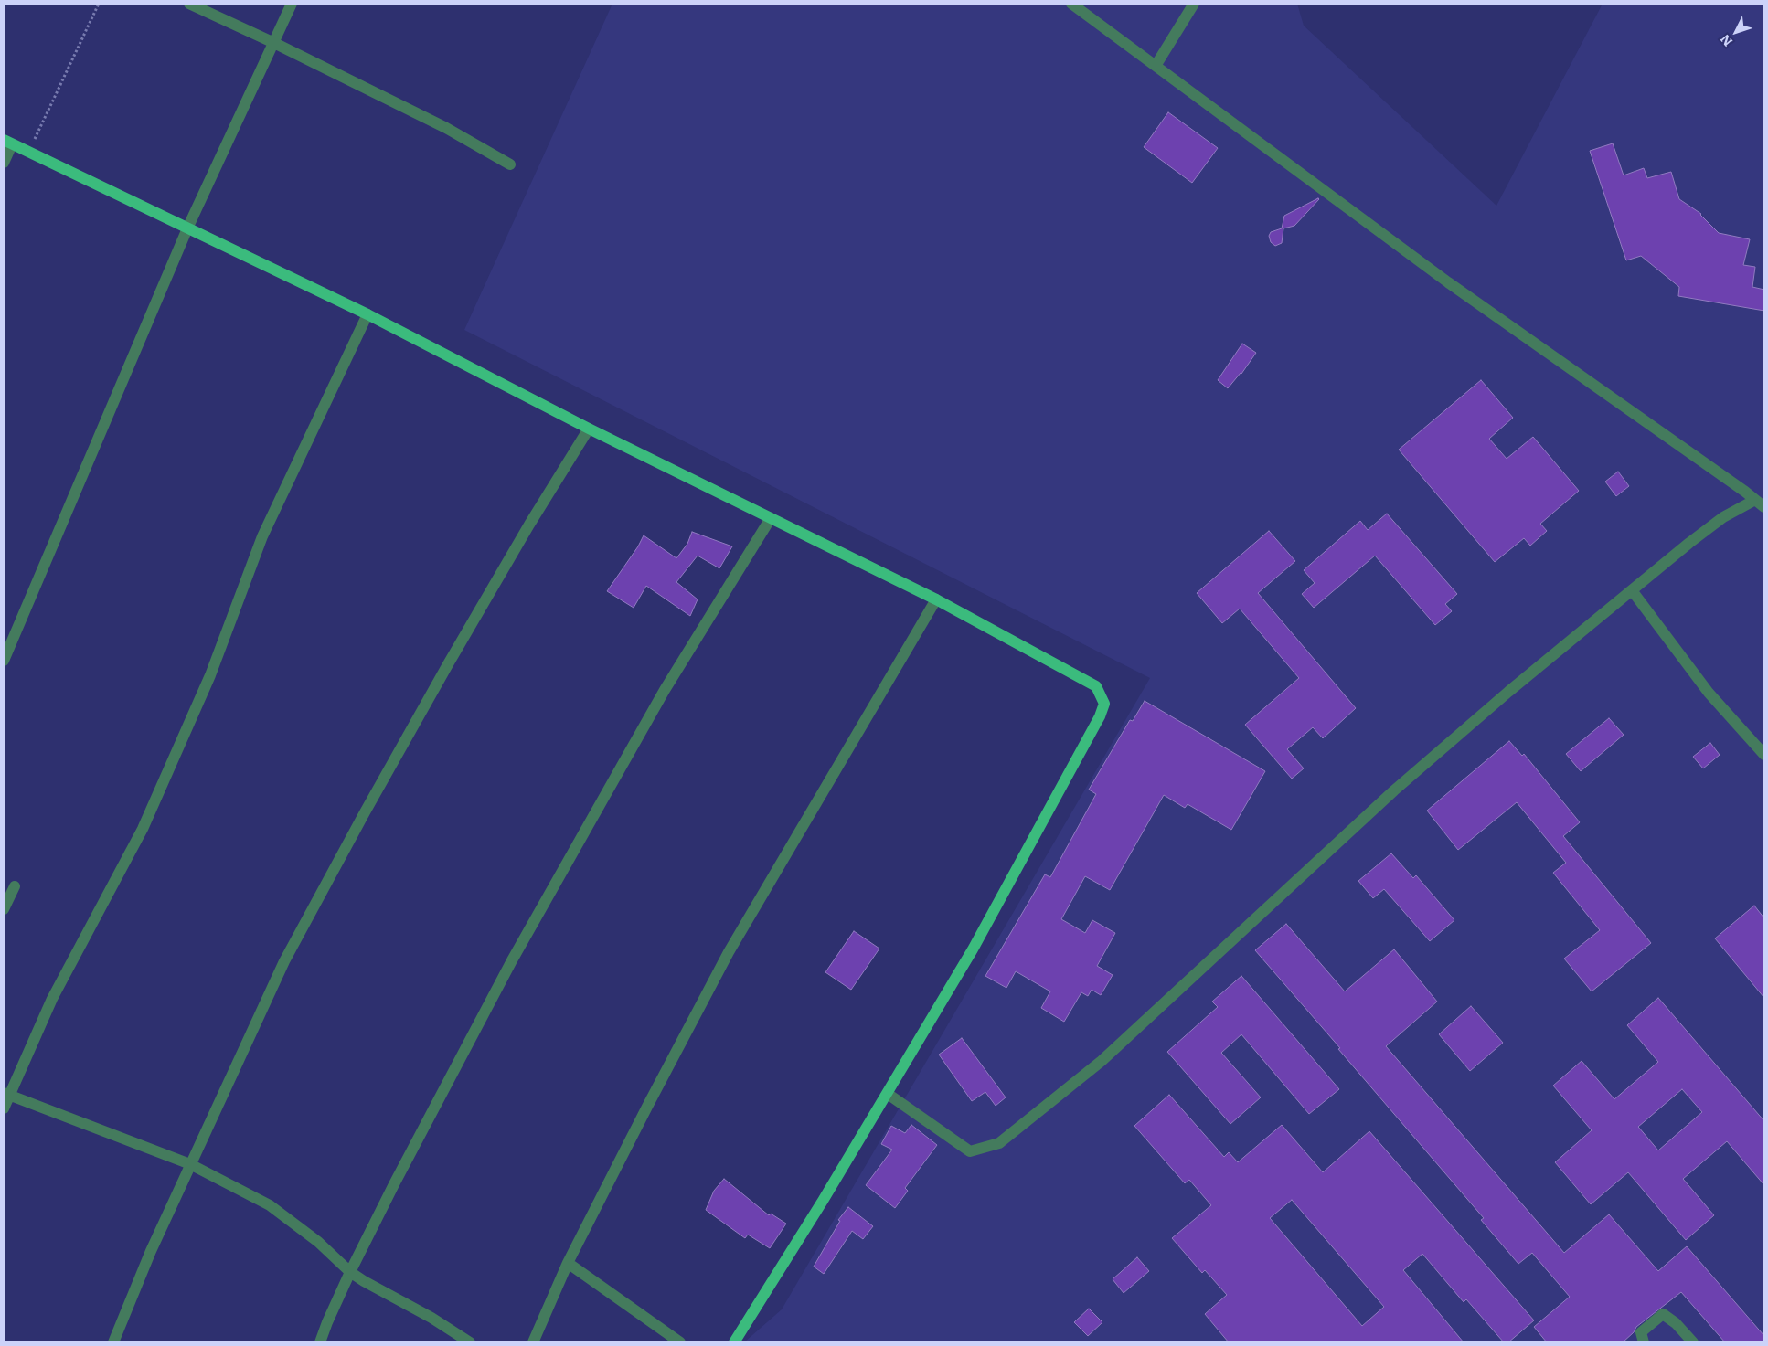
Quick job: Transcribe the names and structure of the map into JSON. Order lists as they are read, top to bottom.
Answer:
{
  "north": "bottom left"
}
